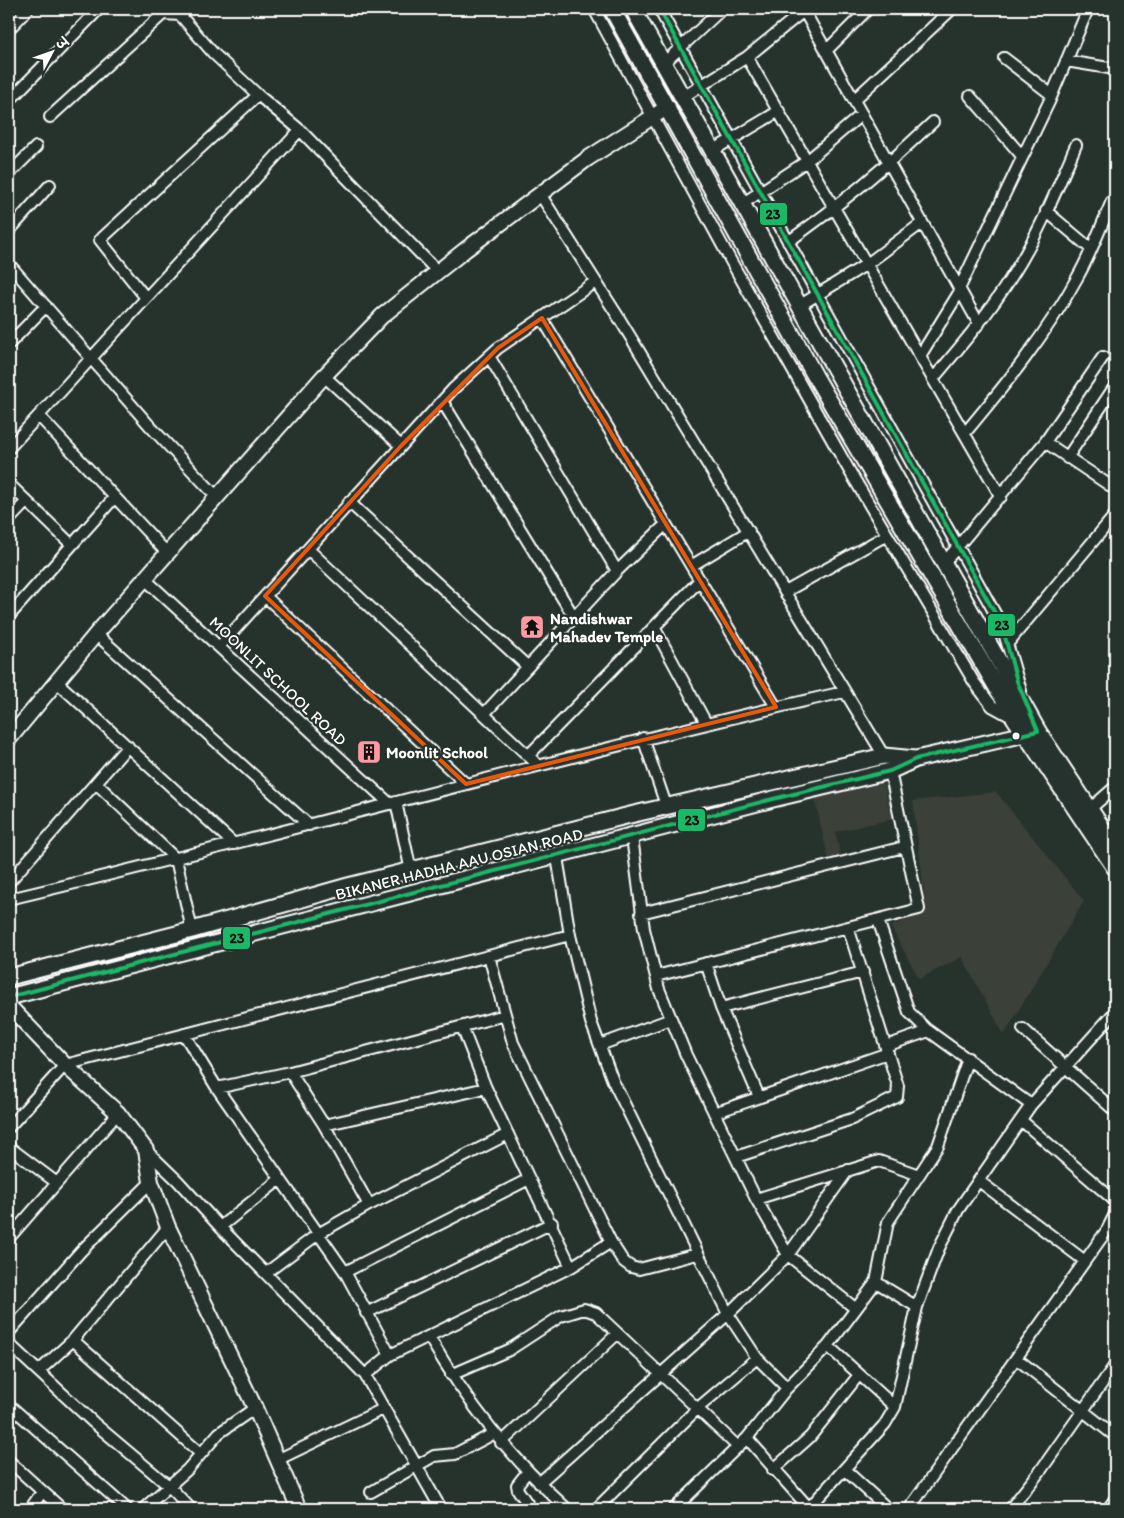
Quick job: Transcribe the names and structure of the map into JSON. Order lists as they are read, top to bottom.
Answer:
{
  "streets": {
    "main road": ["BIKANER HADHA AAU OSIAN ROAD"],
    "street": ["MOONLIT SCHOOL ROAD"]
  },
  "places": {
    "temple": ["Nandishwar Mahadev Temple"],
    "building": ["Moonlit School"]
  },
  "lines": ["transit line 23"],
  "north": "top right"
}
